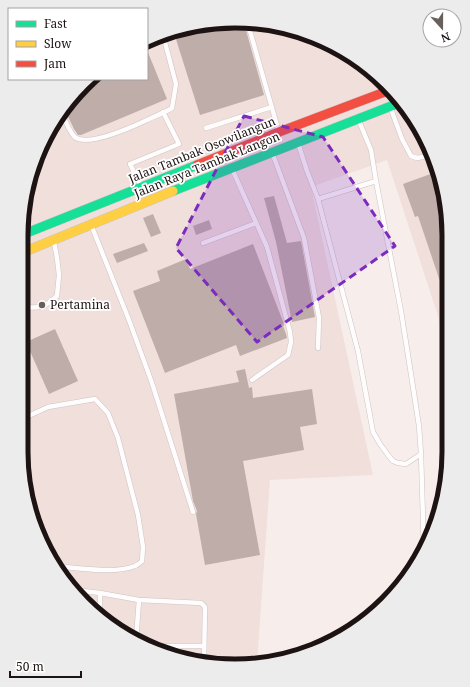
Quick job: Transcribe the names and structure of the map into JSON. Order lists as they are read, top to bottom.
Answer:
{
  "streets": {
    "highway": ["Jalan Tambak Osowilangun", "Jalan Raya Tambak Langon"]
  },
  "crossings": [
    ["Jalan Tambak Osowilangun", "Jalan Raya Tambak Langon"]
  ],
  "places": ["Pertamina"],
  "legend": ["Fast", "Slow", "Jam"],
  "scale_bar": "50 m",
  "north": "bottom"
}
